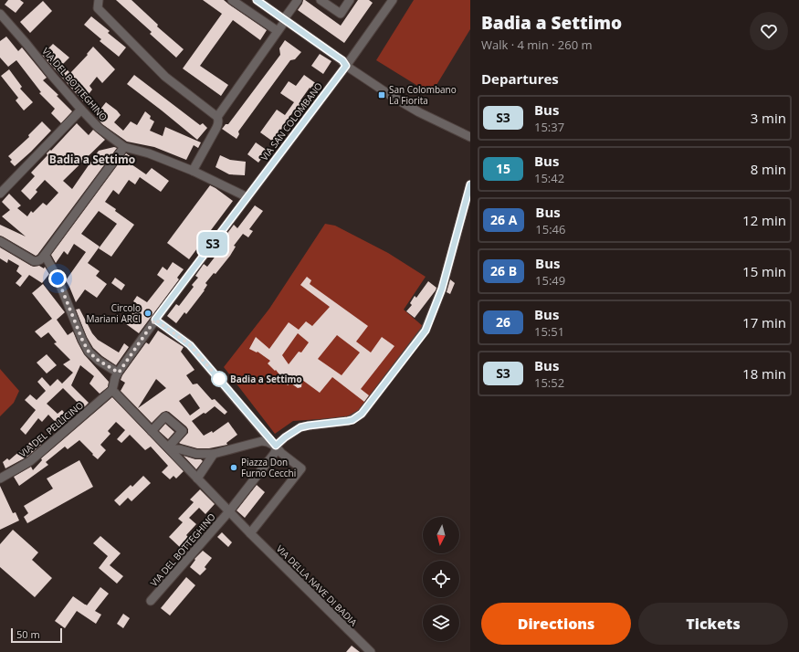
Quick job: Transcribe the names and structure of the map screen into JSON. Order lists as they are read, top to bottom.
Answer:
{
  "streets": {
    "street": [
      "VIA DEL BOTTEGHINO",
      "VIA SAN COLOMBANO",
      "VIA DEL PELLICINO",
      "VIA DELLA NAVE DI BADIA"
    ]
  },
  "crossings": [
    ["VIA DEL BOTTEGHINO", "VIA DEL PELLICINO"],
    ["VIA DEL BOTTEGHINO", "VIA DELLA NAVE DI BADIA"]
  ],
  "districts": ["Badia a Settimo"],
  "places": {
    "transit": ["San Colombano La Fiorita"],
    "other": ["Circolo Mariani ARCI", "Badia a Settimo", "Piazza Don Furno Cecchi"]
  },
  "lines": ["bus line S3"],
  "scale_bar": "50 m",
  "north": "bottom",
  "page": {
    "on_map": "S3",
    "heading": [
      ["Badia a Settimo", "Walk · 4 min · 260 m"],
      "Departures"
    ],
    "list": [
      {
        "mark": "S3",
        "name": "Bus",
        "note": "15:37",
        "value": "3 min"
      },
      {
        "mark": "15",
        "name": "Bus",
        "note": "15:42",
        "value": "8 min"
      },
      {
        "mark": "26 A",
        "name": "Bus",
        "note": "15:46",
        "value": "12 min"
      },
      {
        "mark": "26 B",
        "name": "Bus",
        "note": "15:49",
        "value": "15 min"
      },
      {
        "mark": "26",
        "name": "Bus",
        "note": "15:51",
        "value": "17 min"
      },
      {
        "mark": "S3",
        "name": "Bus",
        "note": "15:52",
        "value": "18 min"
      }
    ],
    "buttons": ["Directions", "Tickets"],
    "scale": "50 m"
  }
}
